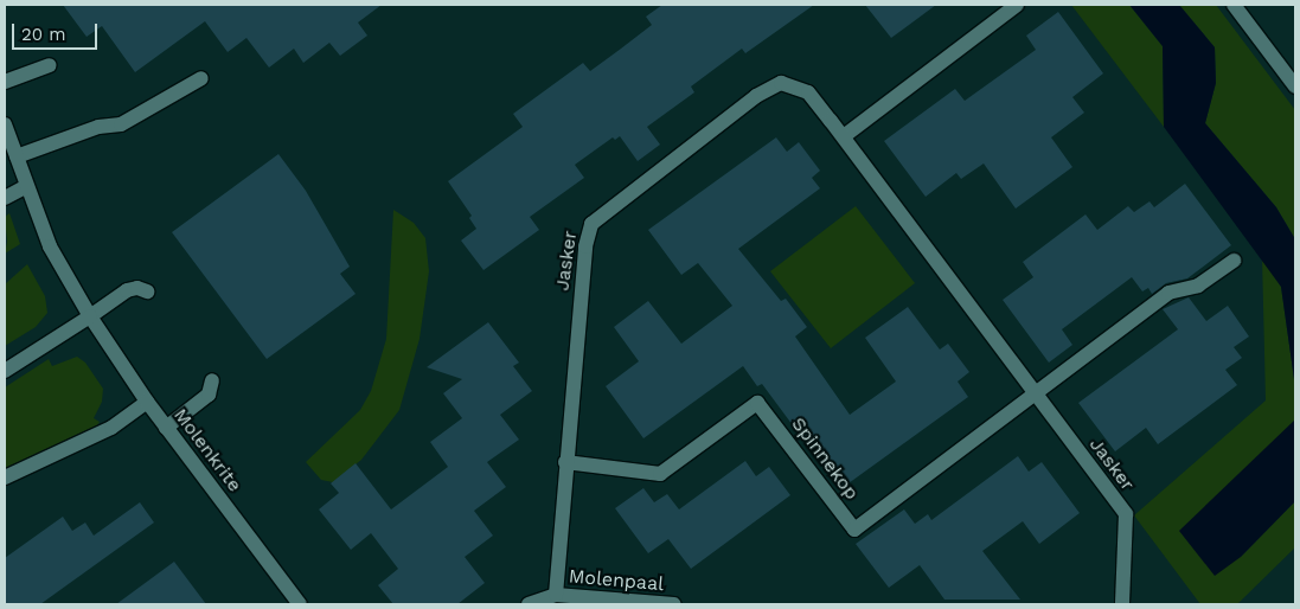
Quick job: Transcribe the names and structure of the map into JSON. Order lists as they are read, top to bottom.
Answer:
{
  "streets": {
    "street": [
      "Jasker",
      "Molenkrite",
      "Spinnekop",
      "Molenpaal"
    ]
  },
  "crossings": [
    ["Jasker", "Spinnekop"],
    ["Jasker", "Molenpaal"]
  ],
  "scale_bar": "20 m"
}
